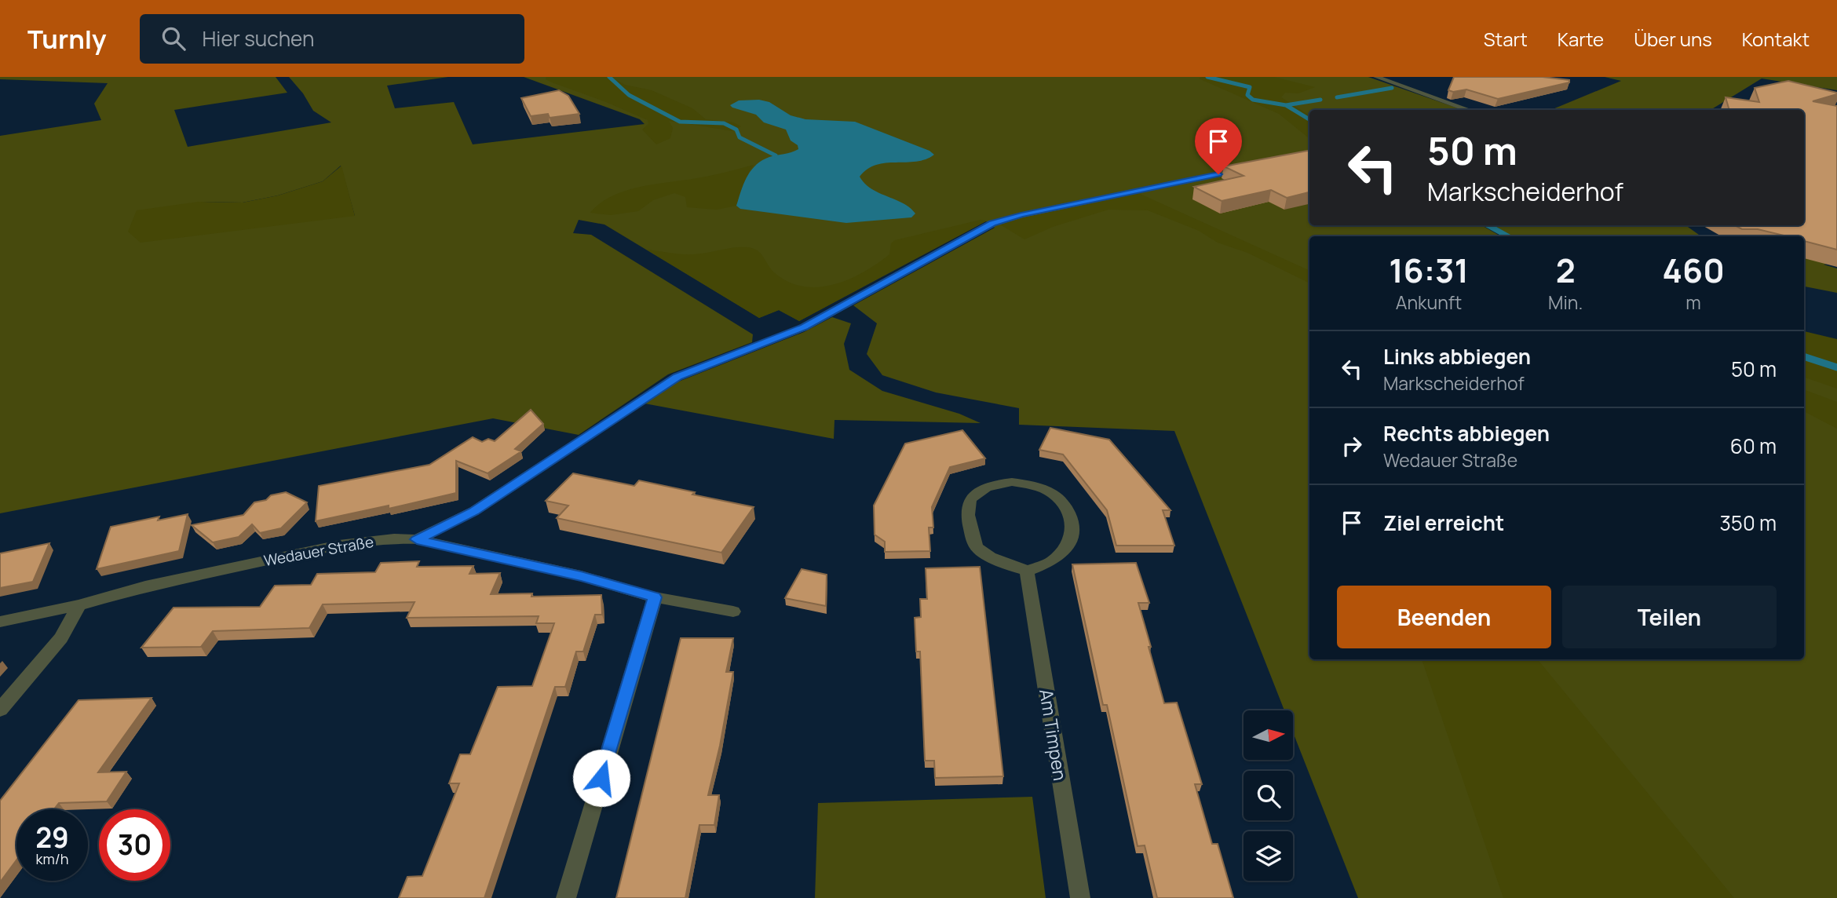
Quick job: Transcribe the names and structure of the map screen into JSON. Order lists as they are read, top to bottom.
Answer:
{
  "streets": {
    "street": ["Wedauer Straße", "Am Timpen"]
  },
  "north": "right",
  "page": {
    "header": "Turnly",
    "search": "Hier suchen",
    "nav": [
      "Start",
      "Karte",
      "Über uns",
      "Kontakt"
    ],
    "turn": ["50 m", "Markscheiderhof"],
    "eta": [
      "16:31",
      "Ankunft",
      "2",
      "Min.",
      "460",
      "m"
    ],
    "list": [
      {
        "name": "Links abbiegen",
        "note": "Markscheiderhof",
        "value": "50 m"
      },
      {
        "name": "Rechts abbiegen",
        "note": "Wedauer Straße",
        "value": "60 m"
      },
      {
        "name": "Ziel erreicht",
        "value": "350 m"
      }
    ],
    "buttons": ["Beenden", "Teilen"],
    "speed": "29 km/h",
    "limit": "30"
  }
}
